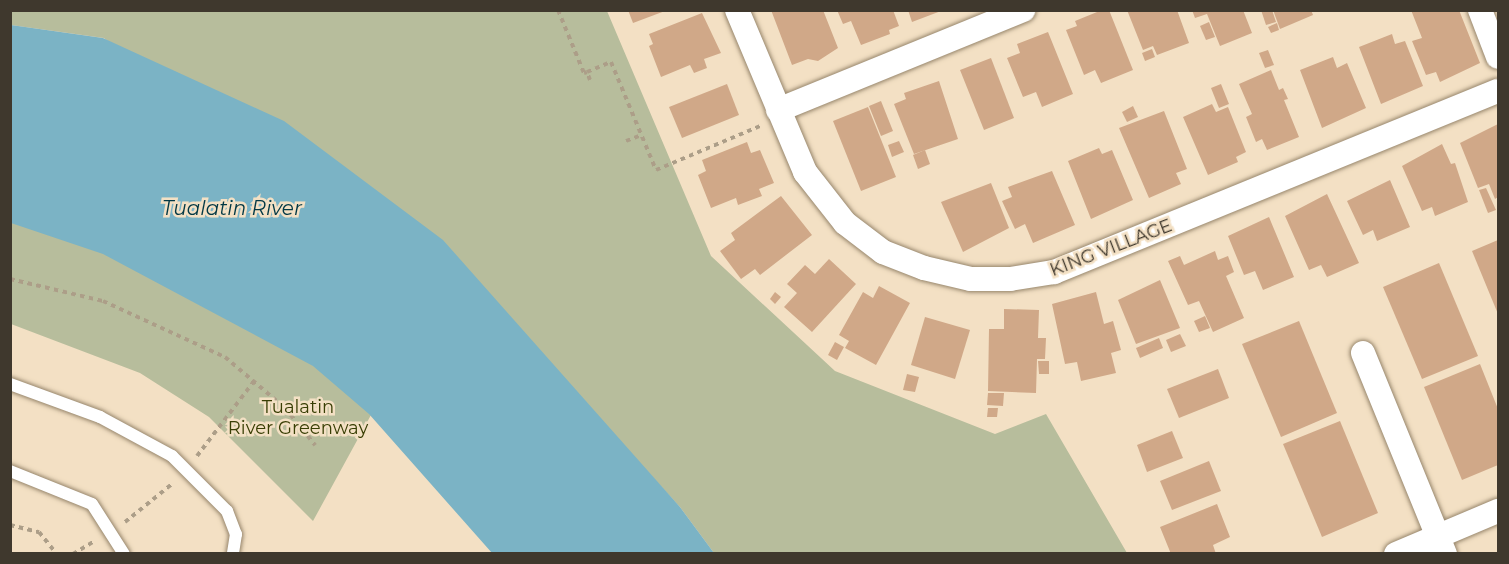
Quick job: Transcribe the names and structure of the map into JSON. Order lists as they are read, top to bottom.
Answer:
{
  "streets": {
    "street": ["KING VILLAGE"]
  },
  "water": ["Tualatin River"],
  "parks": ["Tualatin River Greenway"]
}
